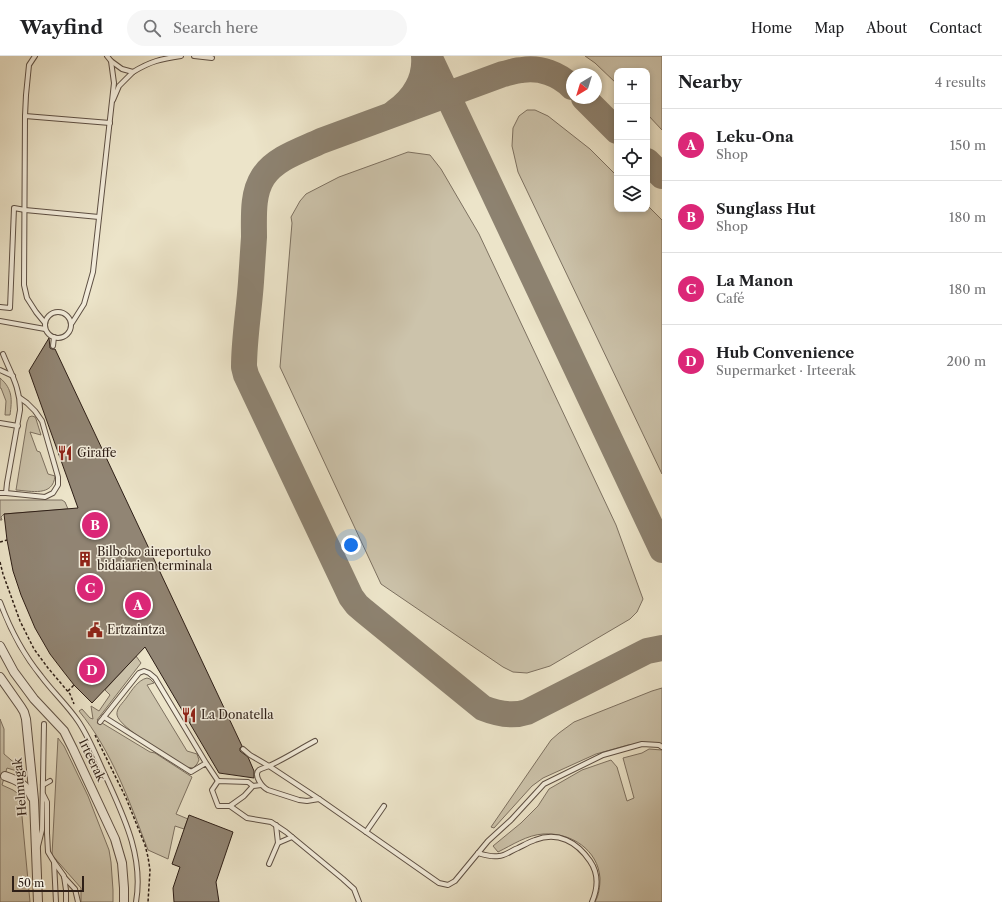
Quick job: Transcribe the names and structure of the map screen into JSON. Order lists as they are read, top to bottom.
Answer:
{
  "streets": {
    "street": ["Irteerak", "Helmugak"]
  },
  "places": {
    "restaurant": ["Giraffe", "La Donatella"],
    "building": ["Bilboko aireportuko bidaiarien terminala"],
    "public building": ["Ertzaintza"]
  },
  "scale_bar": "50 m",
  "north": "bottom left",
  "page": {
    "header": "Wayfind",
    "search": "Search here",
    "nav": [
      "Home",
      "Map",
      "About",
      "Contact"
    ],
    "heading": ["Nearby", "4 results"],
    "map_buttons": ["+", "−"],
    "list": [
      {
        "mark": "A",
        "name": "Leku-Ona",
        "note": "Shop",
        "value": "150 m"
      },
      {
        "mark": "B",
        "name": "Sunglass Hut",
        "note": "Shop",
        "value": "180 m"
      },
      {
        "mark": "C",
        "name": "La Manon",
        "note": "Café",
        "value": "180 m"
      },
      {
        "mark": "D",
        "name": "Hub Convenience",
        "note": "Supermarket · Irteerak",
        "value": "200 m"
      }
    ],
    "pins": [
      "B",
      "C",
      "A",
      "D"
    ],
    "scale": "50 m"
  }
}
